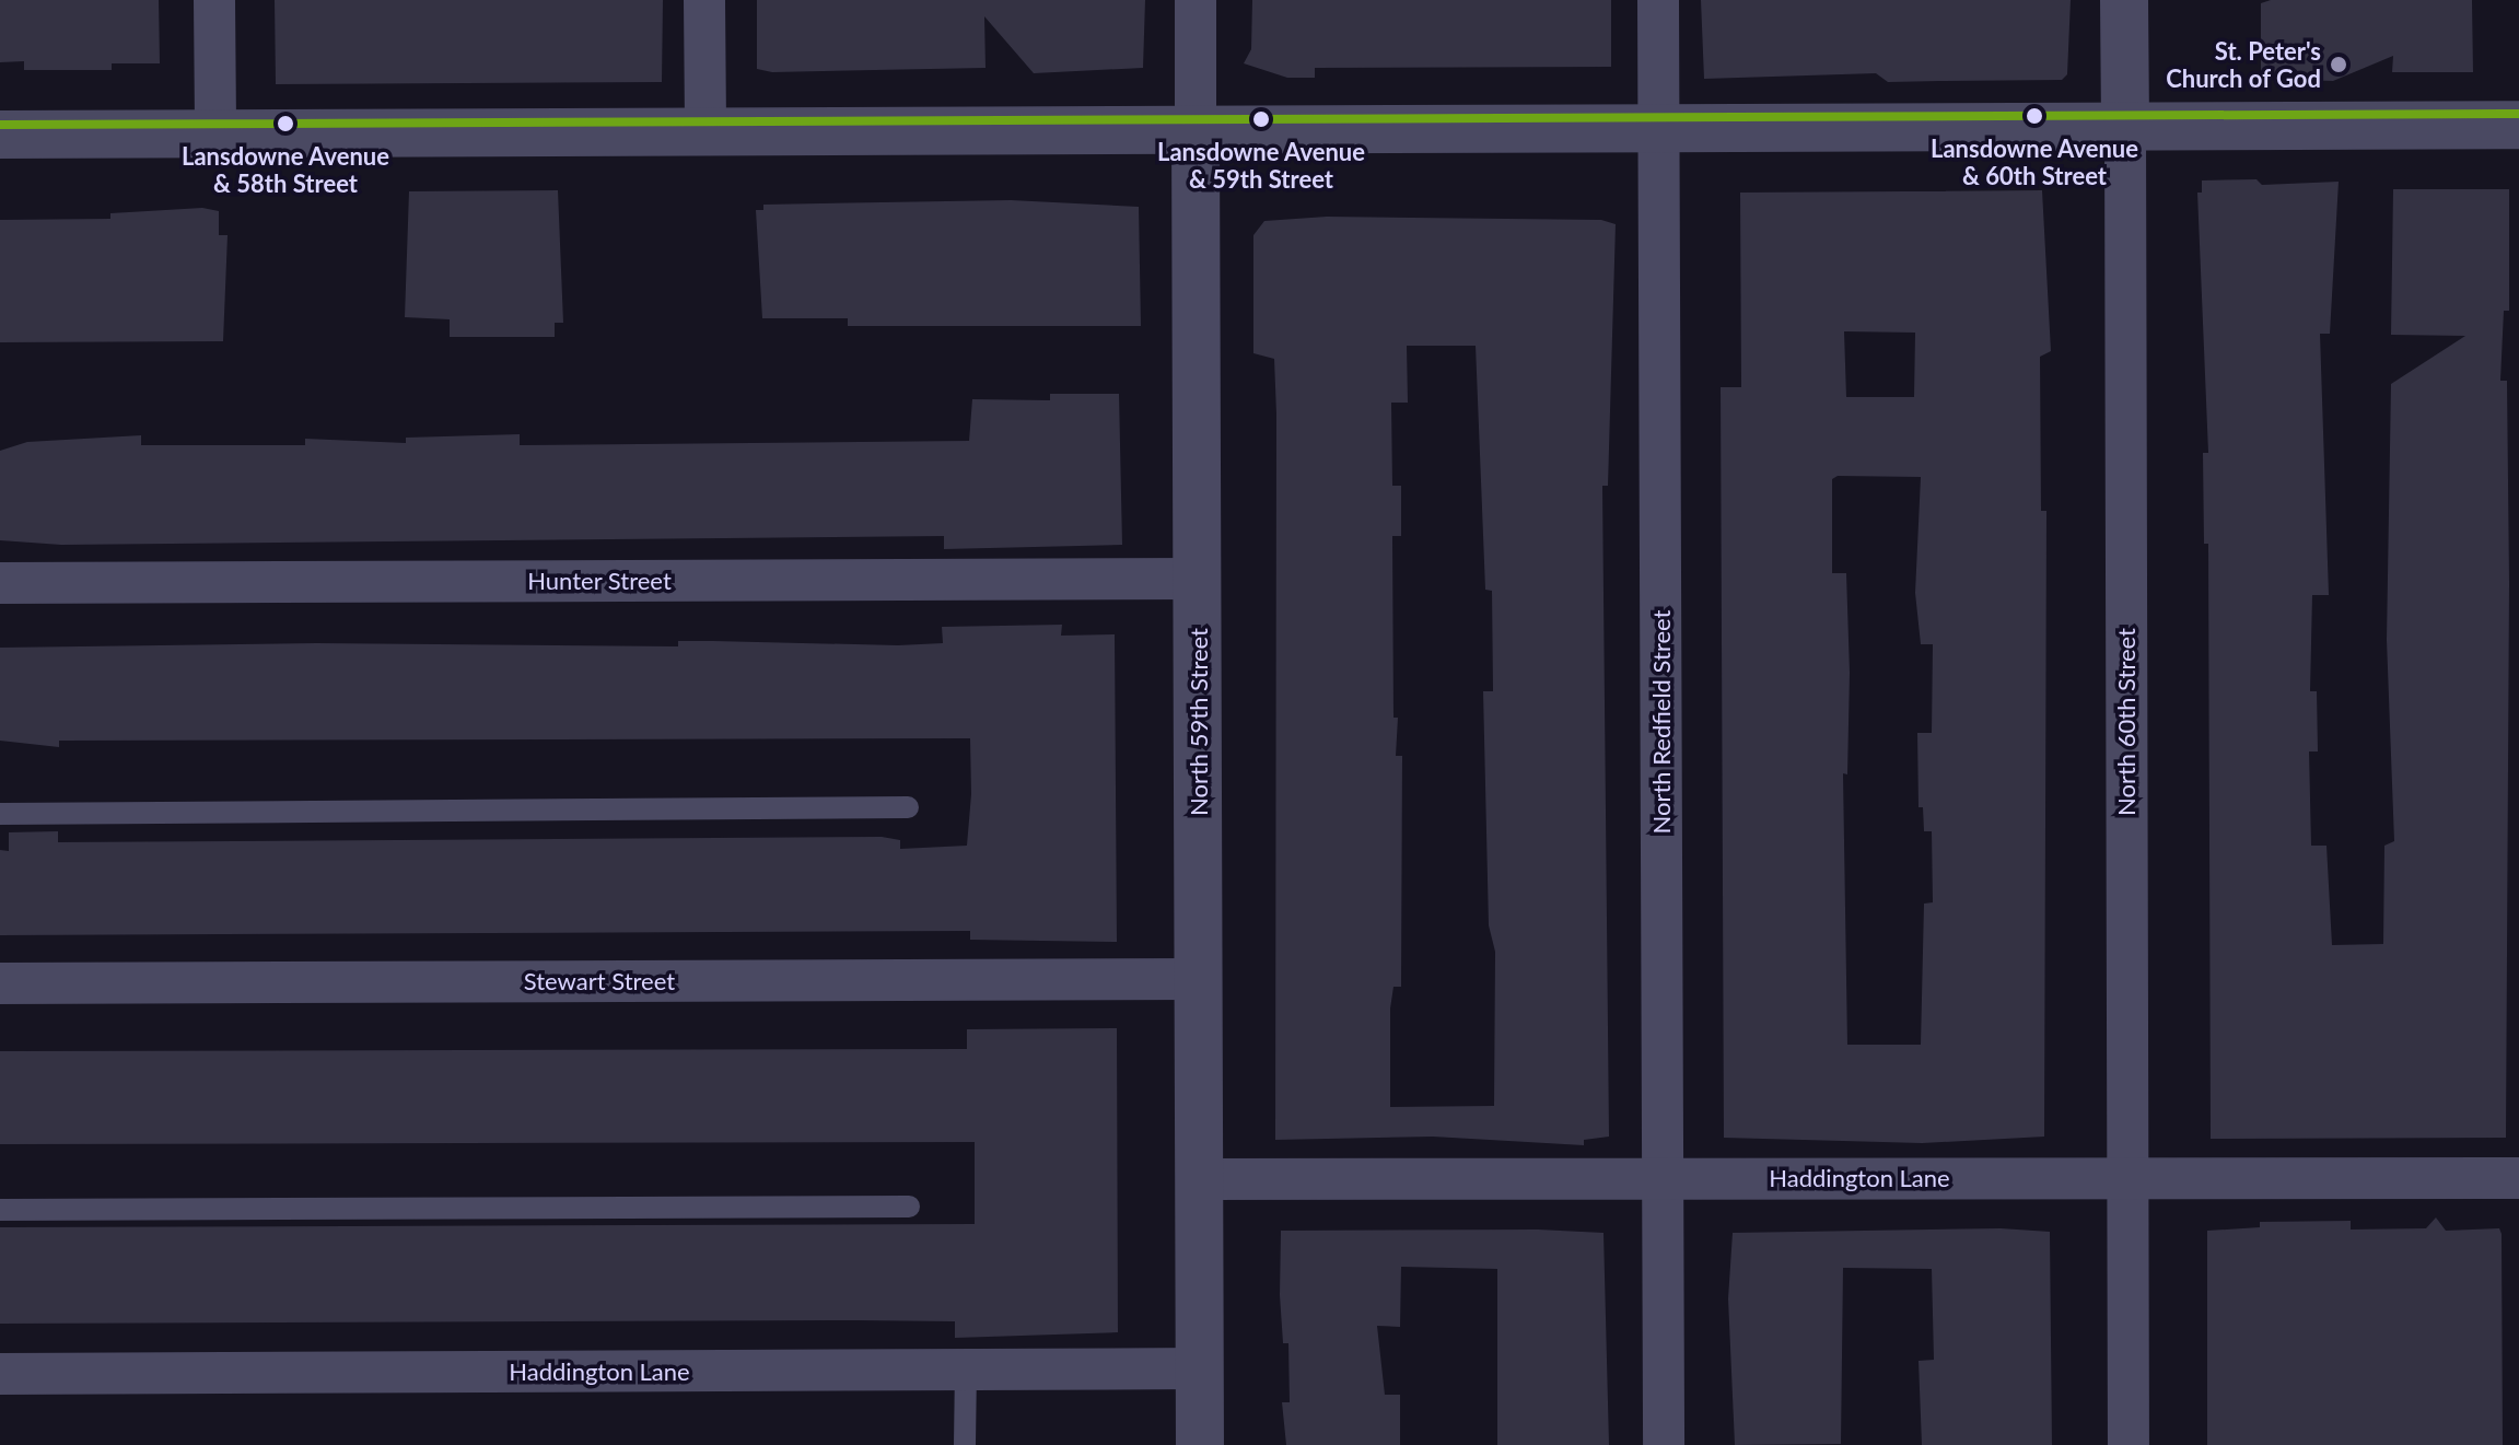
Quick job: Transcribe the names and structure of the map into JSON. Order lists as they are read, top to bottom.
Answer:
{
  "streets": {
    "street": [
      "Hunter Street",
      "North 59th Street",
      "North Redfield Street",
      "North 60th Street",
      "Stewart Street",
      "Haddington Lane"
    ]
  },
  "crossings": [
    ["Hunter Street", "North 59th Street"],
    ["North 59th Street", "Stewart Street"],
    ["North 59th Street", "Haddington Lane"],
    ["North Redfield Street", "Haddington Lane"],
    ["North 60th Street", "Haddington Lane"]
  ],
  "places": [
    "St. Peter's Church of God",
    "Lansdowne Avenue & 60th Street",
    "Lansdowne Avenue & 59th Street",
    "Lansdowne Avenue & 58th Street"
  ]
}
